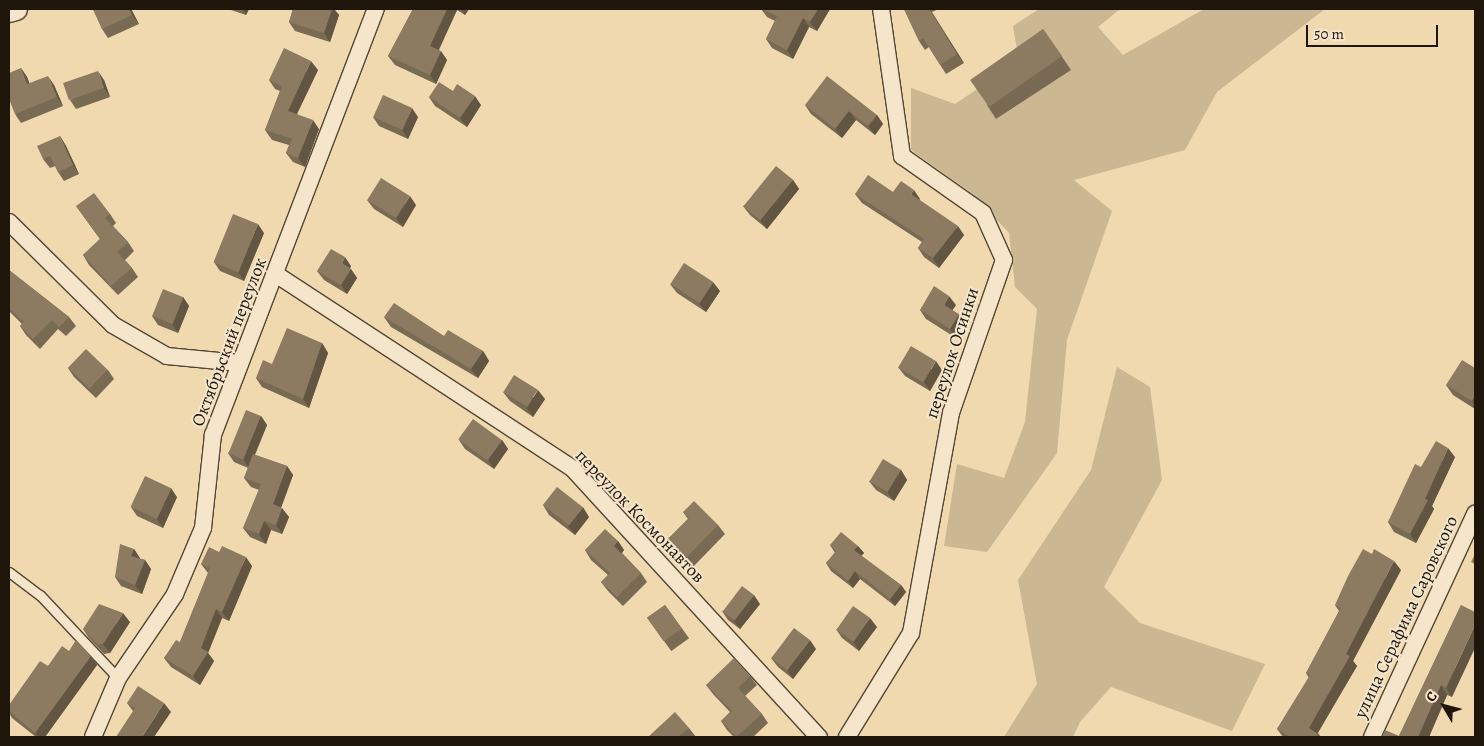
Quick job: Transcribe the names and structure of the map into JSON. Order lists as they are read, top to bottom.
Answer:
{
  "streets": {
    "street": [
      "Октябрьский переулок",
      "переулок Осинки",
      "переулок Космонавтов",
      "улица Серафима Саровского"
    ]
  },
  "crossings": [
    ["Октябрьский переулок", "переулок Космонавтов"]
  ],
  "scale_bar": "50 m",
  "north": "top left"
}
